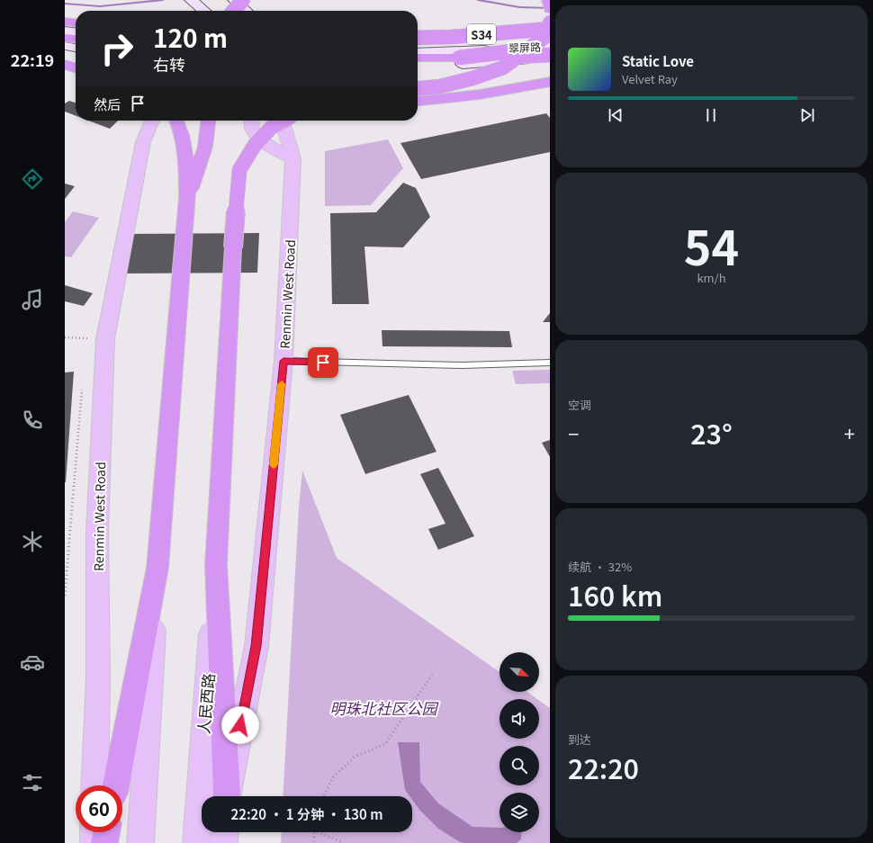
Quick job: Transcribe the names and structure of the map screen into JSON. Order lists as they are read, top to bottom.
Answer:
{
  "streets": {
    "highway": ["S34"],
    "main road": ["翠屏路", "Renmin West Road", "人民西路"]
  },
  "crossings": [
    ["S34", "翠屏路"]
  ],
  "parks": ["明珠北社区公园"],
  "north": "bottom right",
  "page": {
    "tabs": "22:19",
    "turn": ["120 m", "右转"],
    "song": ["Static Love", "Velvet Ray"],
    "then": "然后",
    "tile": [
      ["54", "km/h"],
      "空调",
      ["续航 · 32%", "160 km"],
      ["到达", "22:20"]
    ],
    "heat": ["−", "23°", "+"],
    "limit": "60",
    "trip": "22:20 · 1 分钟 · 130 m"
  }
}
